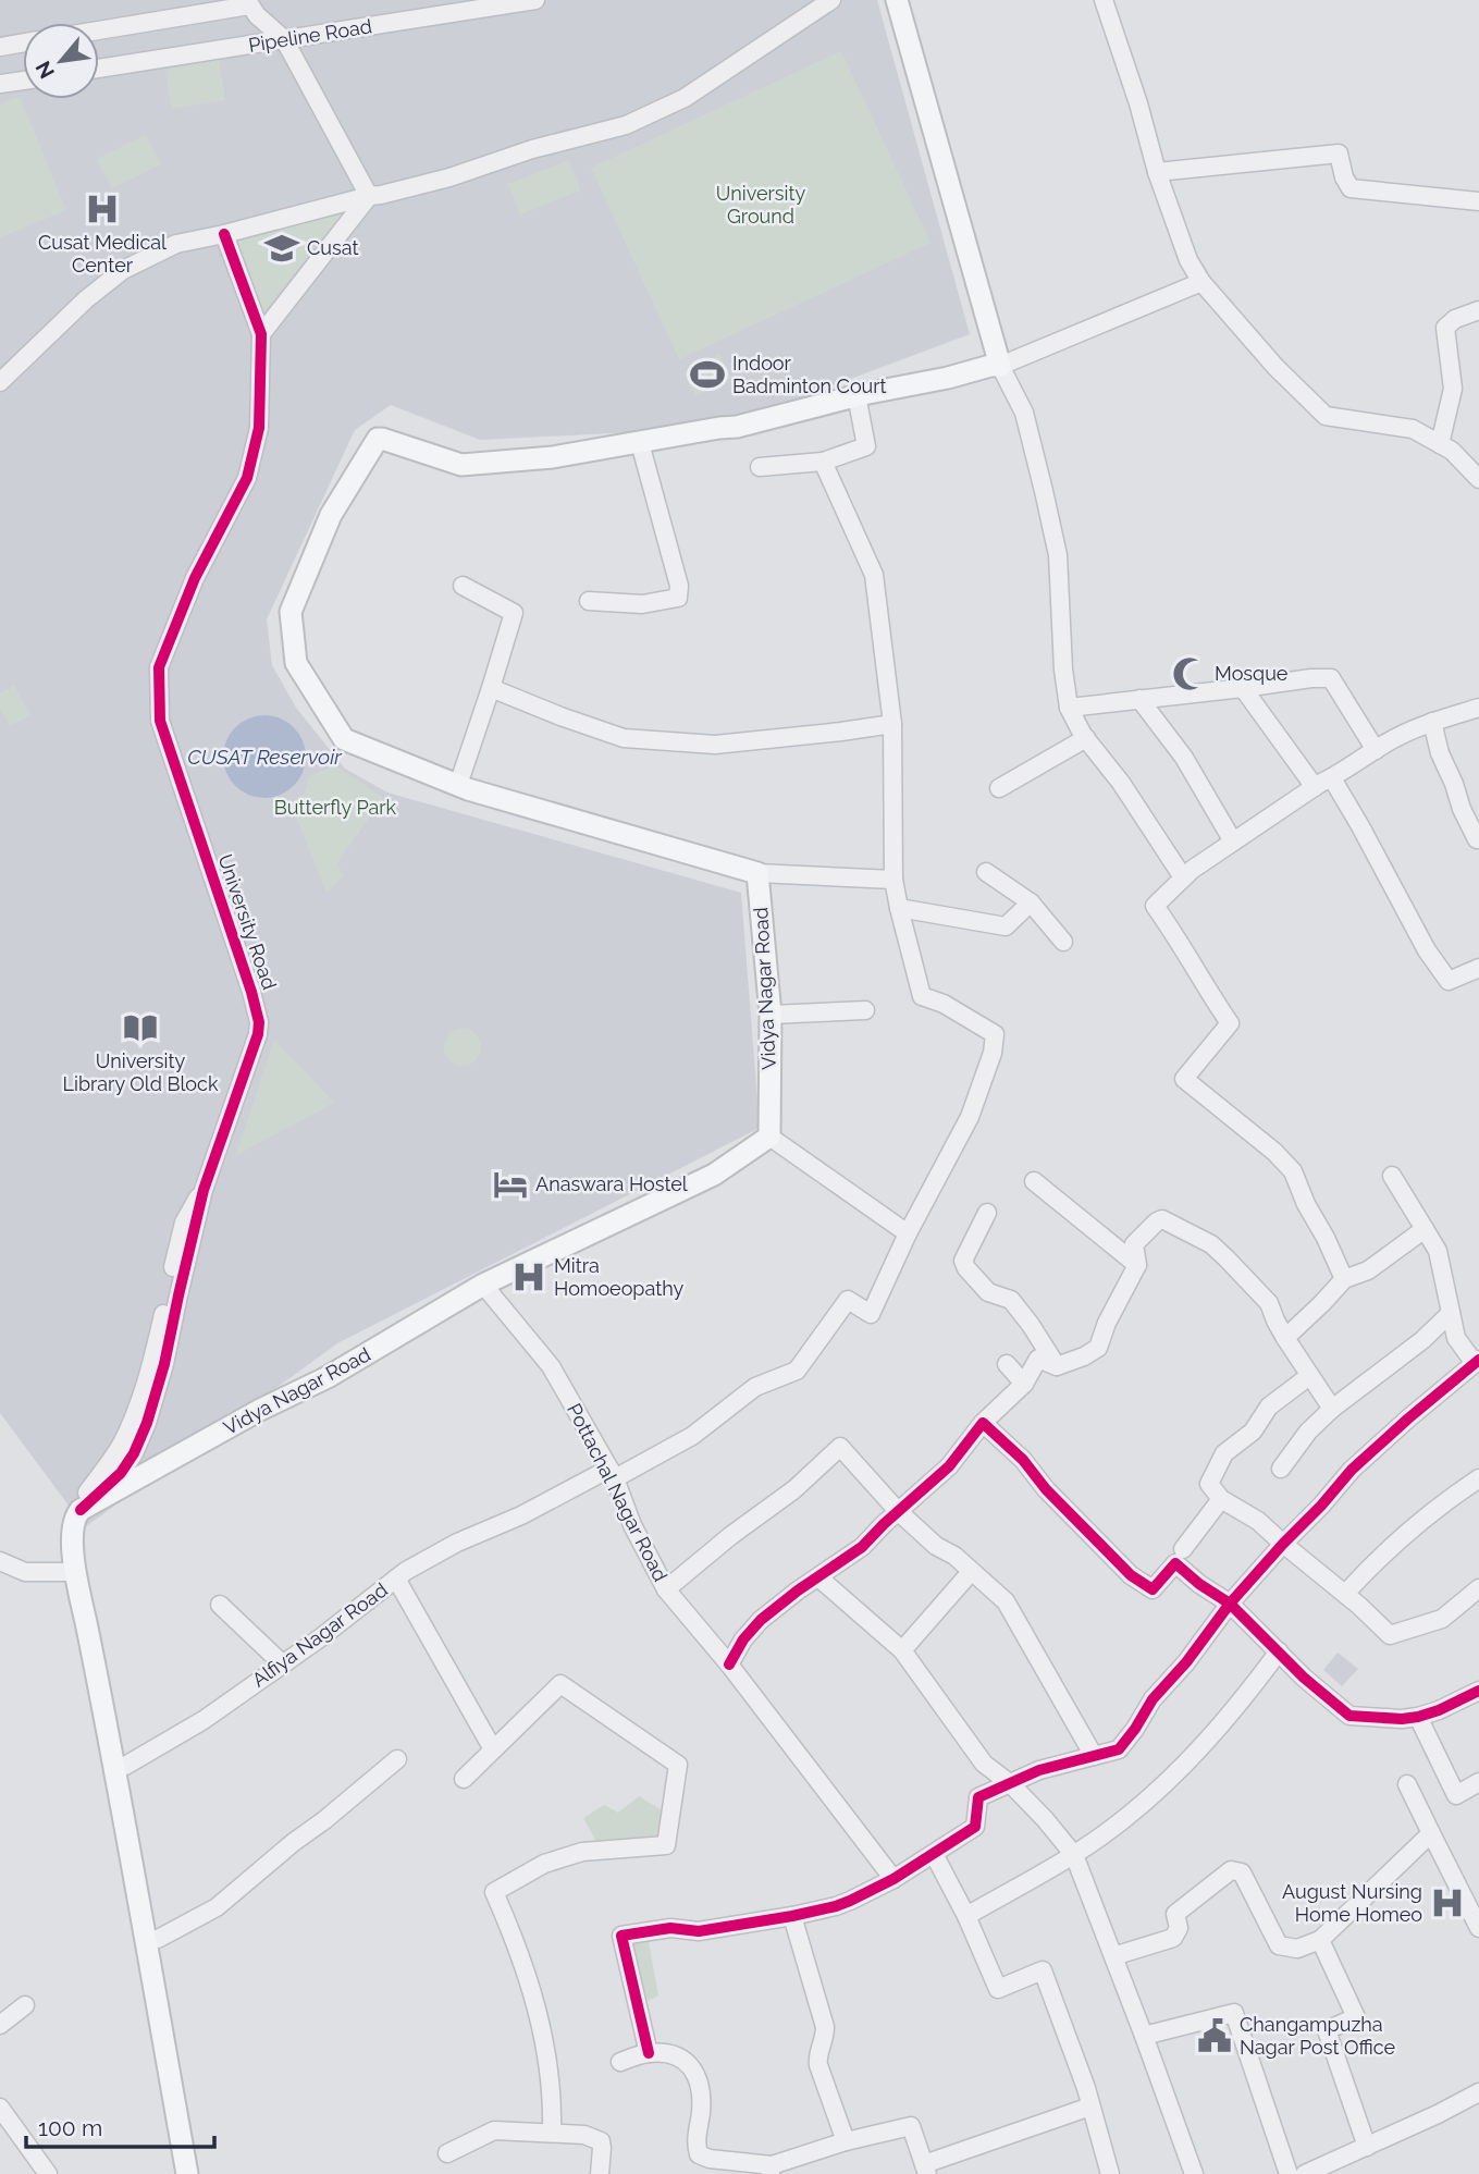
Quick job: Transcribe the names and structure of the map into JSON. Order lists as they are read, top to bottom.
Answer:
{
  "streets": {
    "main road": ["Vidya Nagar Road"],
    "street": [
      "Pipeline Road",
      "University Road",
      "Pottachal Nagar Road",
      "Alfiya Nagar Road"
    ]
  },
  "crossings": [
    ["University Road", "Vidya Nagar Road"],
    ["Vidya Nagar Road", "Pottachal Nagar Road"],
    ["Pottachal Nagar Road", "Alfiya Nagar Road"]
  ],
  "water": ["CUSAT Reservoir"],
  "parks": ["University Ground", "Butterfly Park"],
  "places": {
    "hospital": ["Cusat Medical Center", "Mitra Homoeopathy", "August Nursing Home Homeo"],
    "school or university": ["Cusat"],
    "sports": ["Indoor Badminton Court"],
    "mosque": ["Mosque"],
    "library": ["University Library Old Block"],
    "hotel": ["Anaswara Hostel"],
    "public building": ["Changampuzha Nagar Post Office"]
  },
  "scale_bar": "100 m",
  "north": "bottom left"
}
